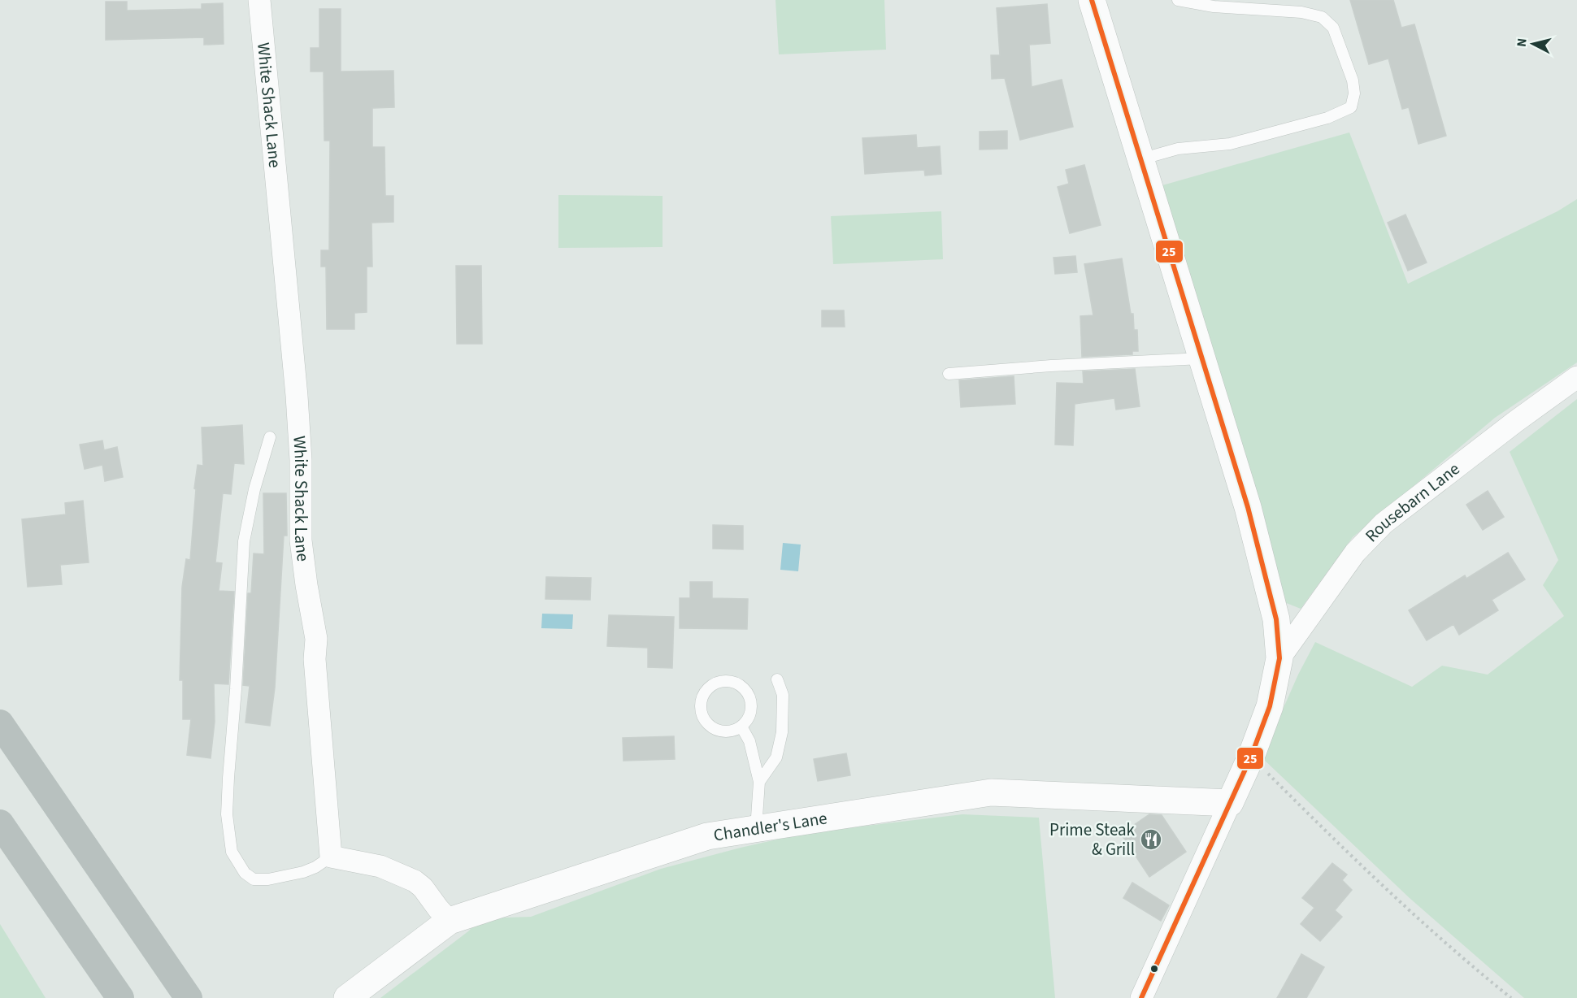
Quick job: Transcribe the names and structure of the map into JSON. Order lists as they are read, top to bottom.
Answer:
{
  "streets": {
    "street": ["White Shack Lane", "Rousebarn Lane", "Chandler's Lane"]
  },
  "places": {
    "restaurant": ["Prime Steak & Grill"]
  },
  "lines": ["transit line 25"],
  "north": "left"
}
